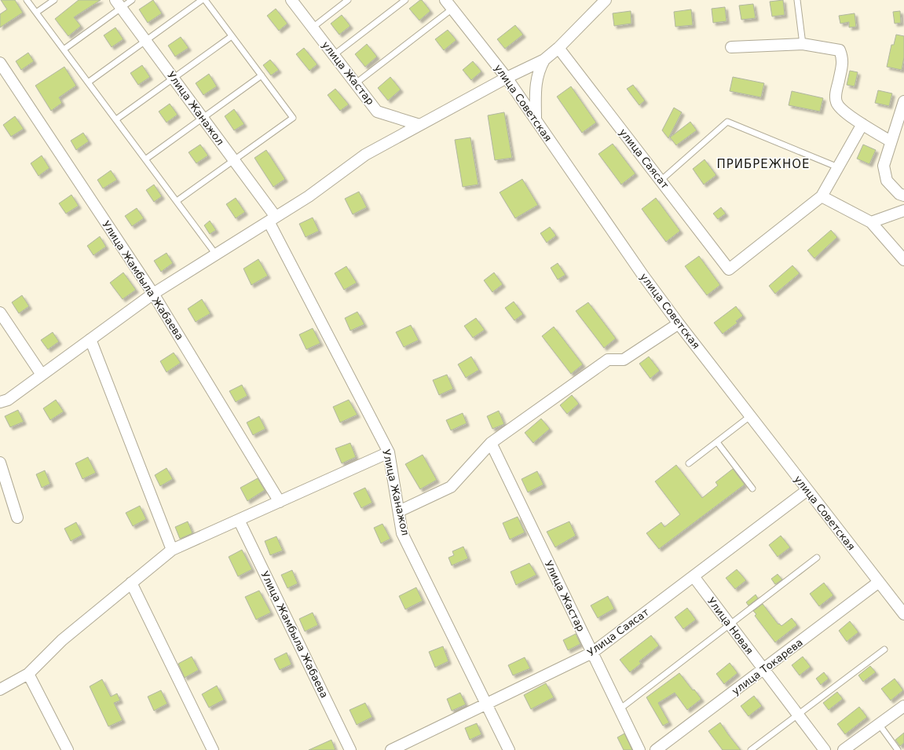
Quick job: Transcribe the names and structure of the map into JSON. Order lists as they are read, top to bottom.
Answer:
{
  "streets": {
    "street": [
      "улица Жастар",
      "улица Советская",
      "Улица Жанажол",
      "улица Саясат",
      "Улица Жамбыла Жабаева",
      "Улица Жастар",
      "Улица Новая",
      "Улица Саясат",
      "улица Токарева"
    ]
  },
  "crossings": [
    ["улица Советская", "Улица Саясат"],
    ["улица Советская", "улица Токарева"],
    ["Улица Жанажол", "Улица Саясат"],
    ["Улица Жастар", "Улица Саясат"],
    ["Улица Новая", "Улица Саясат"],
    ["Улица Новая", "улица Токарева"]
  ],
  "districts": ["ПРИБРЕЖНОЕ"]
}
